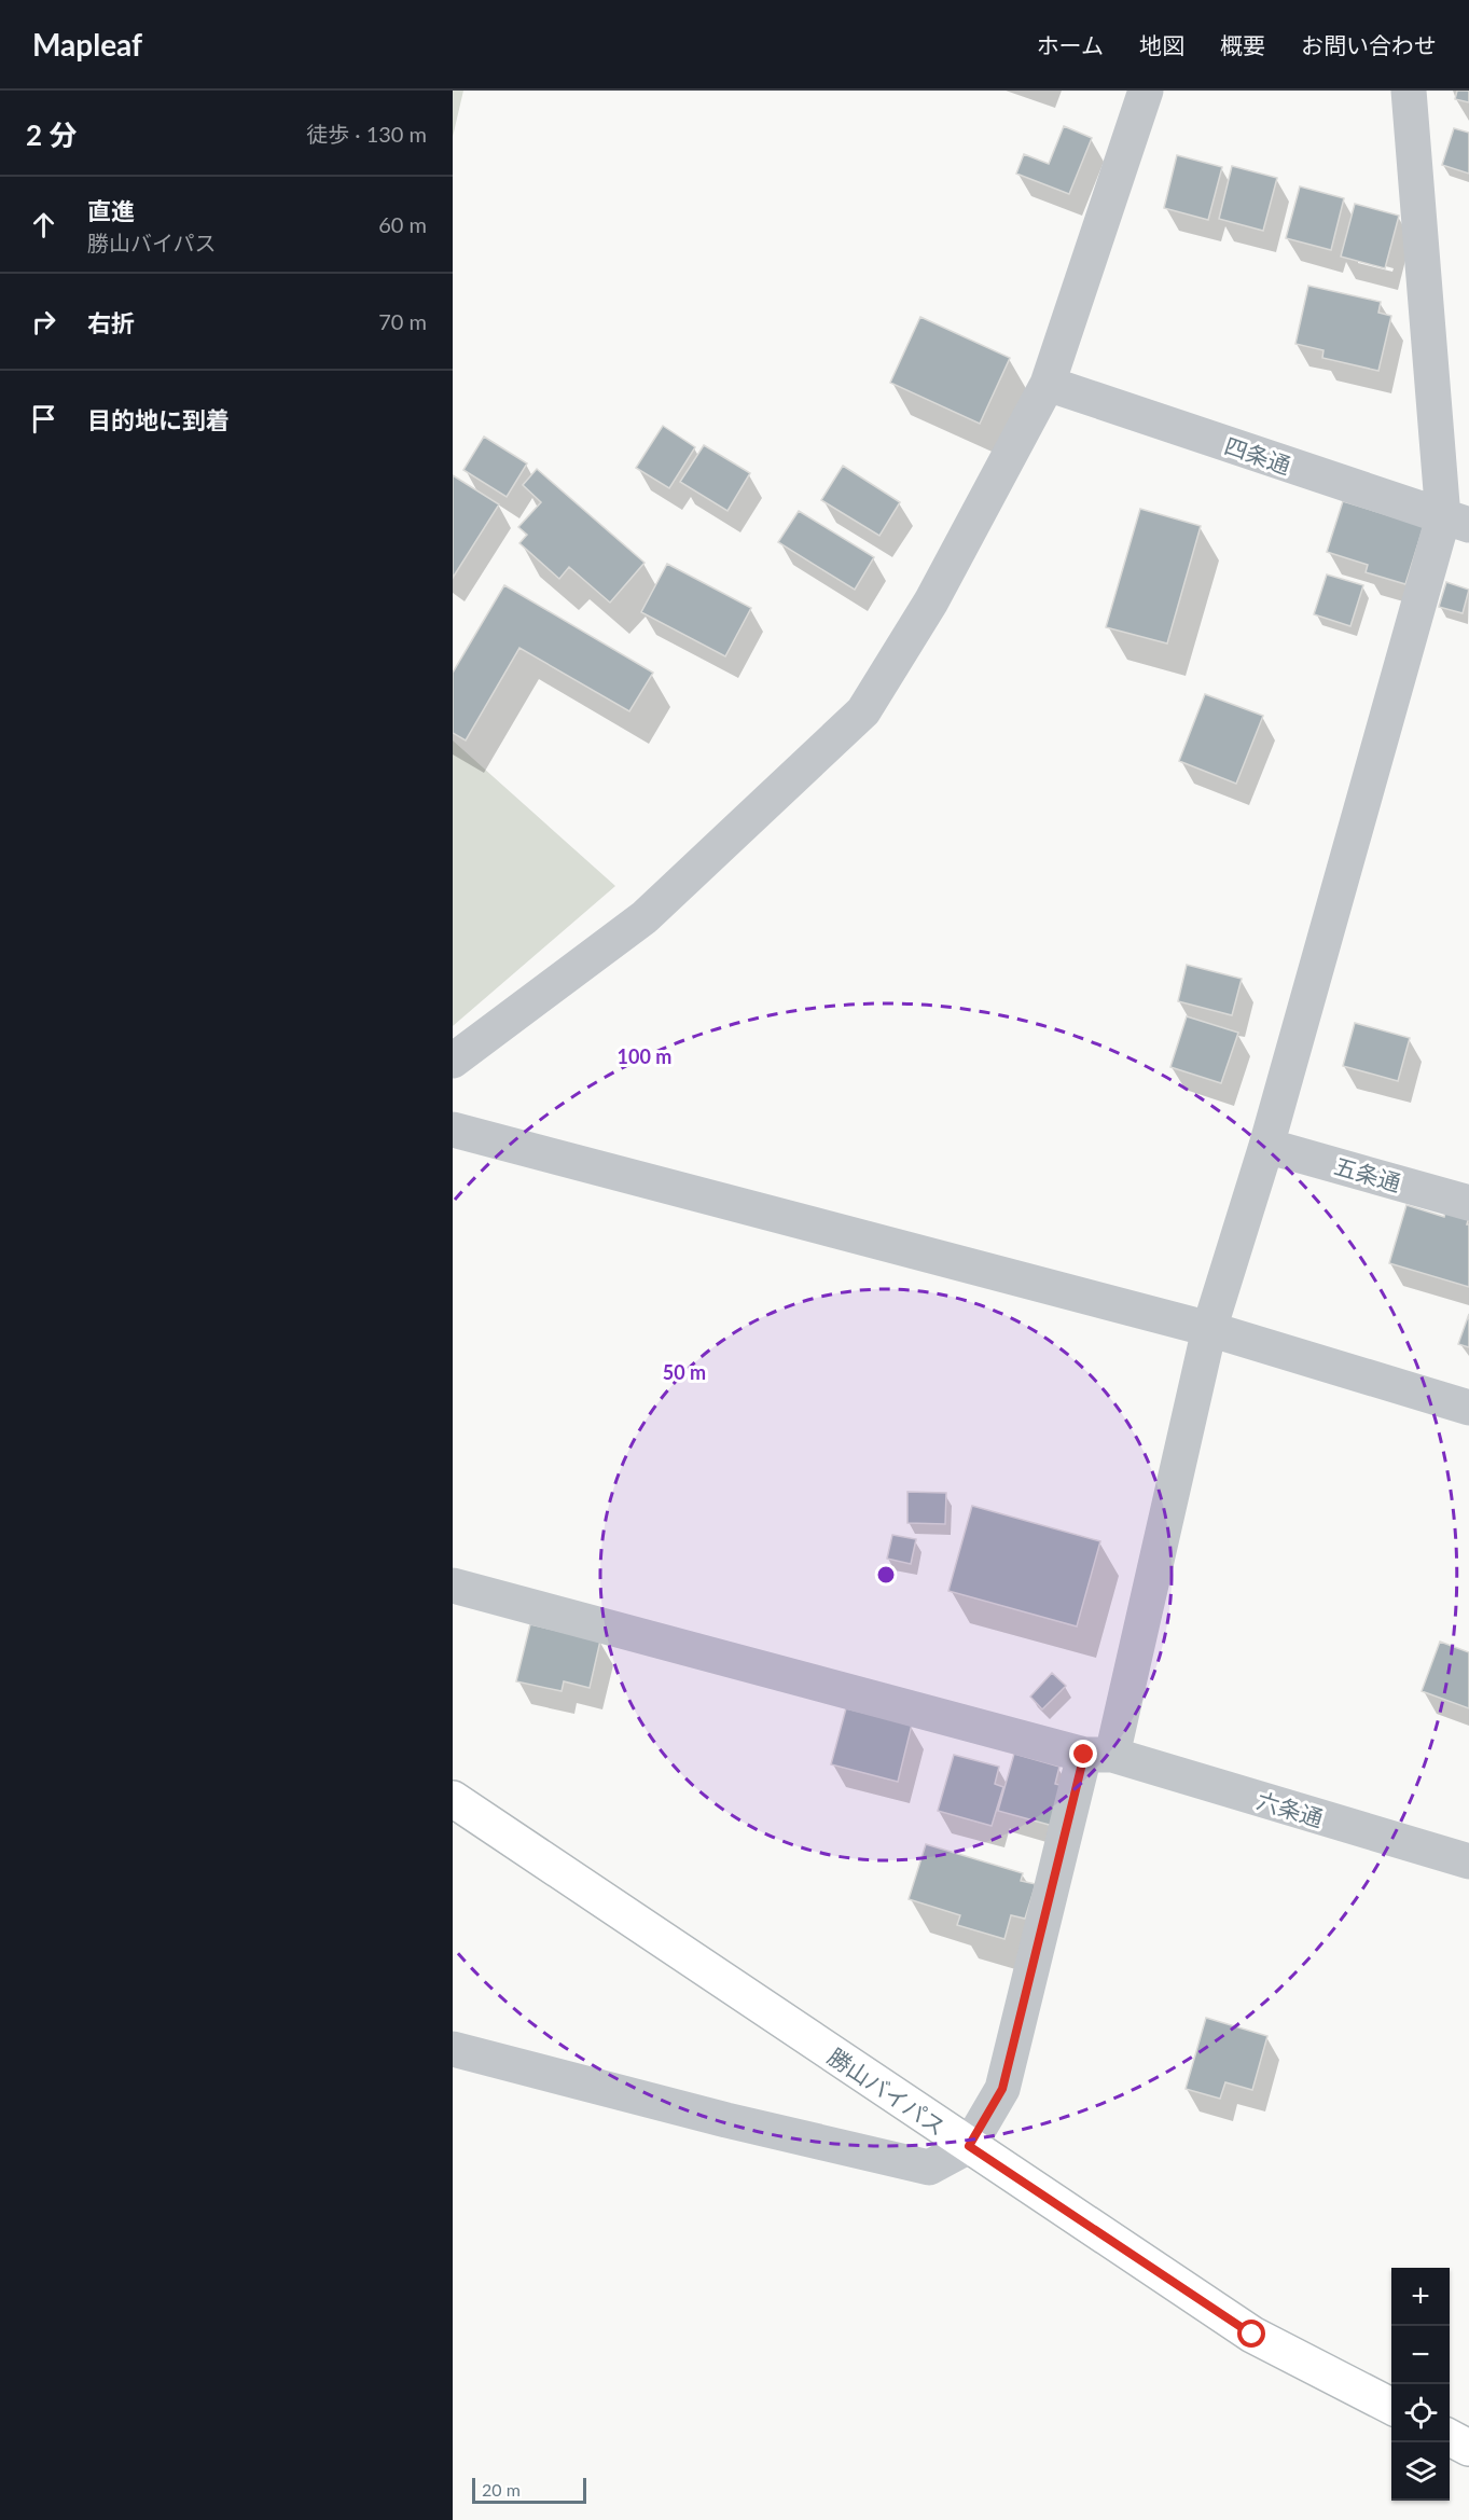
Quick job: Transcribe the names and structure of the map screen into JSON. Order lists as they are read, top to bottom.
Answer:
{
  "streets": {
    "main road": ["勝山バイパス"],
    "street": ["四条通", "五条通", "六条通"]
  },
  "scale_bar": "20 m",
  "page": {
    "header": "Mapleaf",
    "nav": [
      "ホーム",
      "地図",
      "概要",
      "お問い合わせ"
    ],
    "heading": ["2 分", "徒歩 · 130 m"],
    "list": [
      ["直進", "勝山バイパス", "60 m"],
      ["右折", "70 m"],
      "目的地に到着"
    ],
    "map_buttons": ["+", "−"],
    "scale": "20 m"
  },
  "rings": ["100 m", "50 m"]
}
